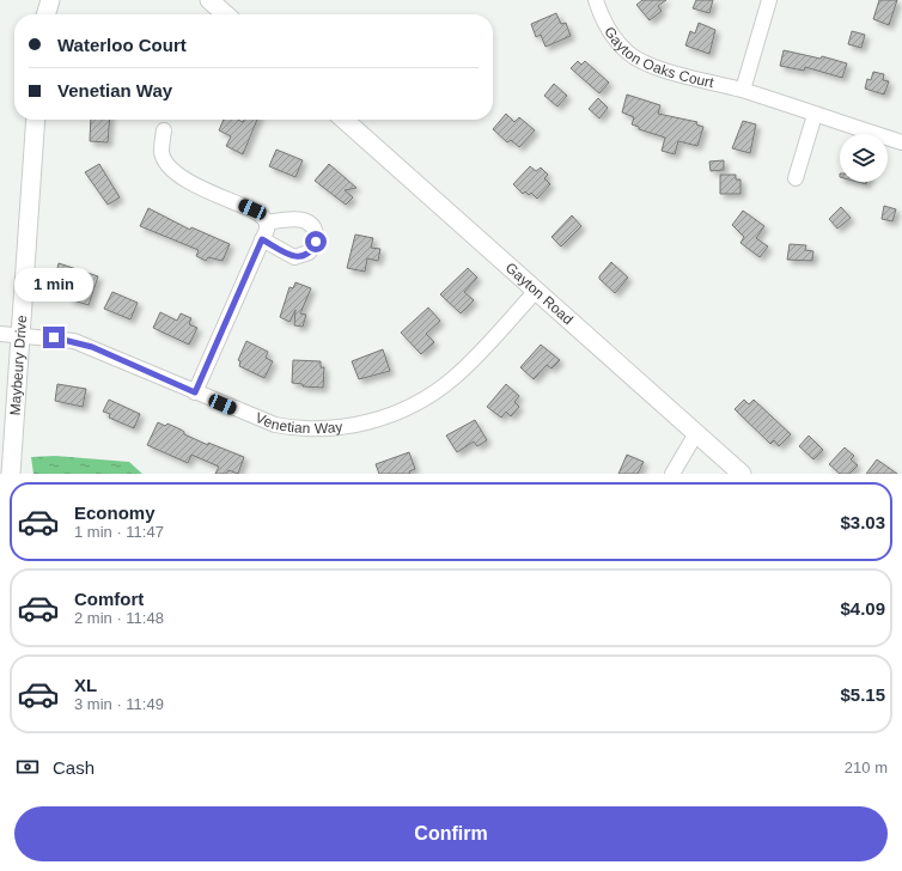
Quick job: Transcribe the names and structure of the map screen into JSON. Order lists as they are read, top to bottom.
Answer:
{
  "streets": {
    "street": [
      "Gayton Oaks Court",
      "Gayton Road",
      "Maybeury Drive",
      "Venetian Way"
    ]
  },
  "crossings": [
    ["Gayton Road", "Venetian Way"],
    ["Maybeury Drive", "Venetian Way"]
  ],
  "page": {
    "banner": ["Waterloo Court", "Venetian Way"],
    "bubble": "1 min",
    "list": [
      {
        "name": "Economy",
        "note": "1 min · 11:47",
        "value": "$3.03"
      },
      {
        "name": "Comfort",
        "note": "2 min · 11:48",
        "value": "$4.09"
      },
      {
        "name": "XL",
        "note": "3 min · 11:49",
        "value": "$5.15"
      }
    ],
    "pay": ["Cash", "210 m"],
    "buttons": "Confirm"
  }
}
